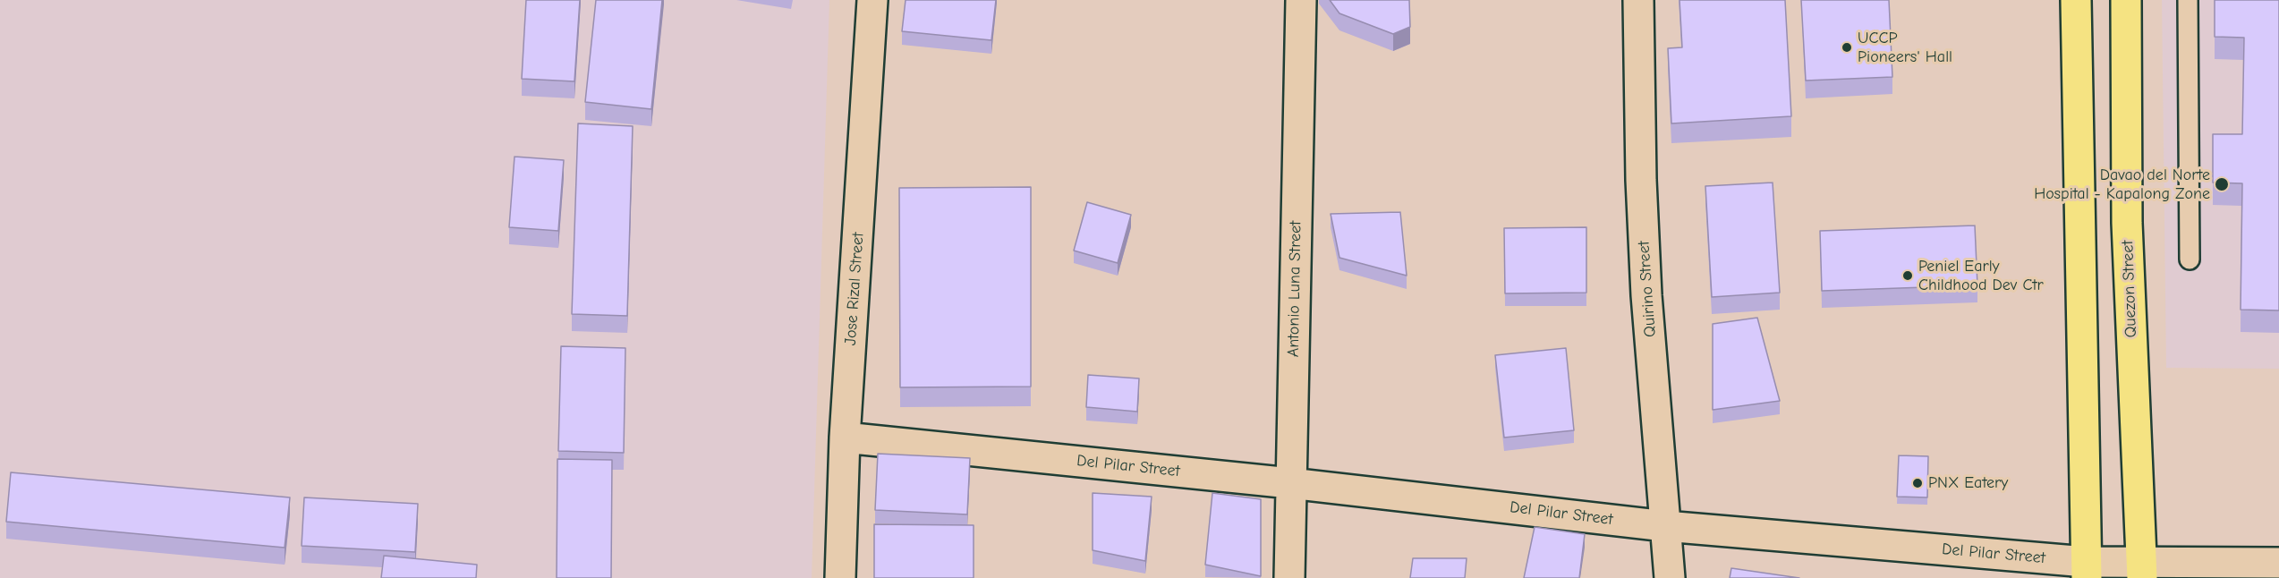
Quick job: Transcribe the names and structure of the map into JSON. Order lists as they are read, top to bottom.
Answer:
{
  "streets": {
    "highway": ["Quezon Street"],
    "street": [
      "Jose Rizal Street",
      "Antonio Luna Street",
      "Quirino Street",
      "Del Pilar Street"
    ]
  },
  "crossings": [
    ["Jose Rizal Street", "Del Pilar Street"],
    ["Antonio Luna Street", "Del Pilar Street"],
    ["Quirino Street", "Del Pilar Street"],
    ["Quezon Street", "Del Pilar Street"]
  ],
  "places": [
    "UCCP Pioneers' Hall",
    "Davao del Norte Hospital - Kapalong Zone",
    "Peniel Early Childhood Dev Ctr",
    "PNX Eatery"
  ]
}
